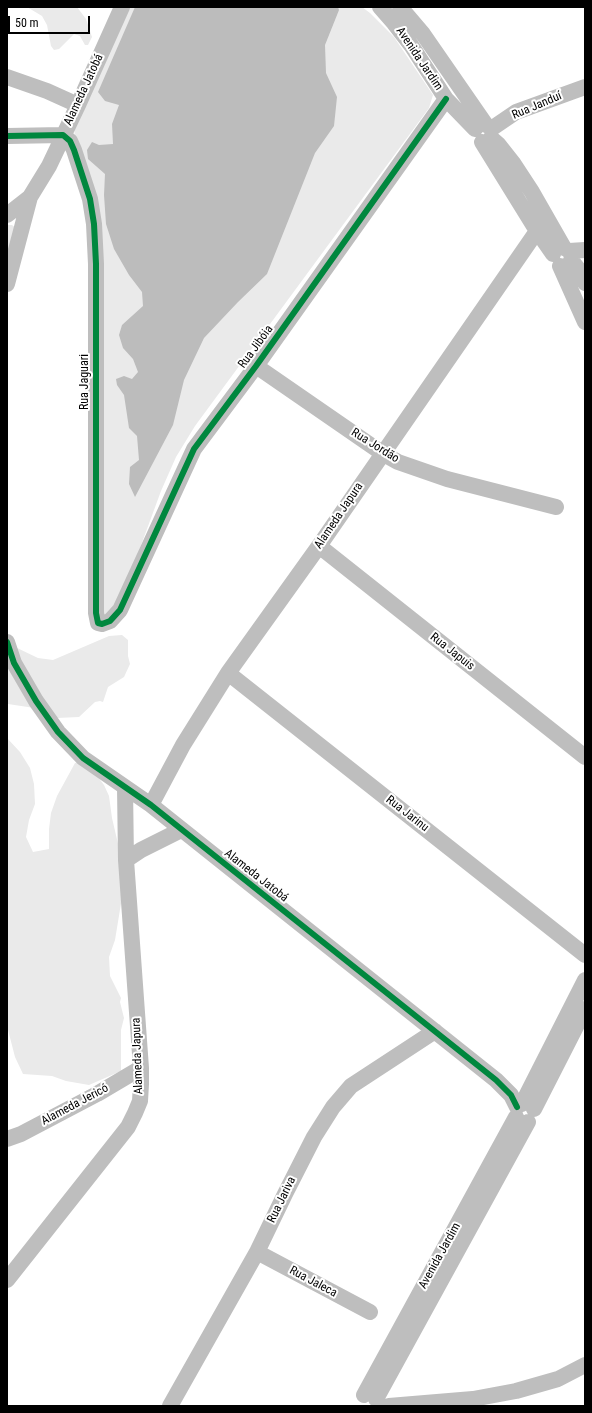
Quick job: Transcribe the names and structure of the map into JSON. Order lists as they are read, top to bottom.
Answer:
{
  "streets": {
    "street": [
      "Avenida Jardim",
      "Alameda Jatobá",
      "Rua Janduí",
      "Rua Jibóia",
      "Rua Jaguari",
      "Rua Jordão",
      "Alameda Japura",
      "Rua Japuis",
      "Rua Jarinu",
      "Alameda Jericó",
      "Rua Jariva",
      "Rua Jaleca"
    ]
  },
  "crossings": [
    ["Avenida Jardim", "Alameda Jatobá"],
    ["Avenida Jardim", "Rua Janduí"],
    ["Avenida Jardim", "Rua Jibóia"],
    ["Avenida Jardim", "Alameda Japura"],
    ["Alameda Jatobá", "Rua Jaguari"],
    ["Alameda Jatobá", "Alameda Japura"],
    ["Alameda Jatobá", "Rua Jariva"],
    ["Rua Jibóia", "Rua Jaguari"],
    ["Rua Jibóia", "Rua Jordão"],
    ["Rua Jordão", "Alameda Japura"],
    ["Alameda Japura", "Rua Japuis"],
    ["Alameda Japura", "Rua Jarinu"],
    ["Alameda Japura", "Alameda Jericó"],
    ["Rua Jariva", "Rua Jaleca"]
  ],
  "scale_bar": "50 m"
}
